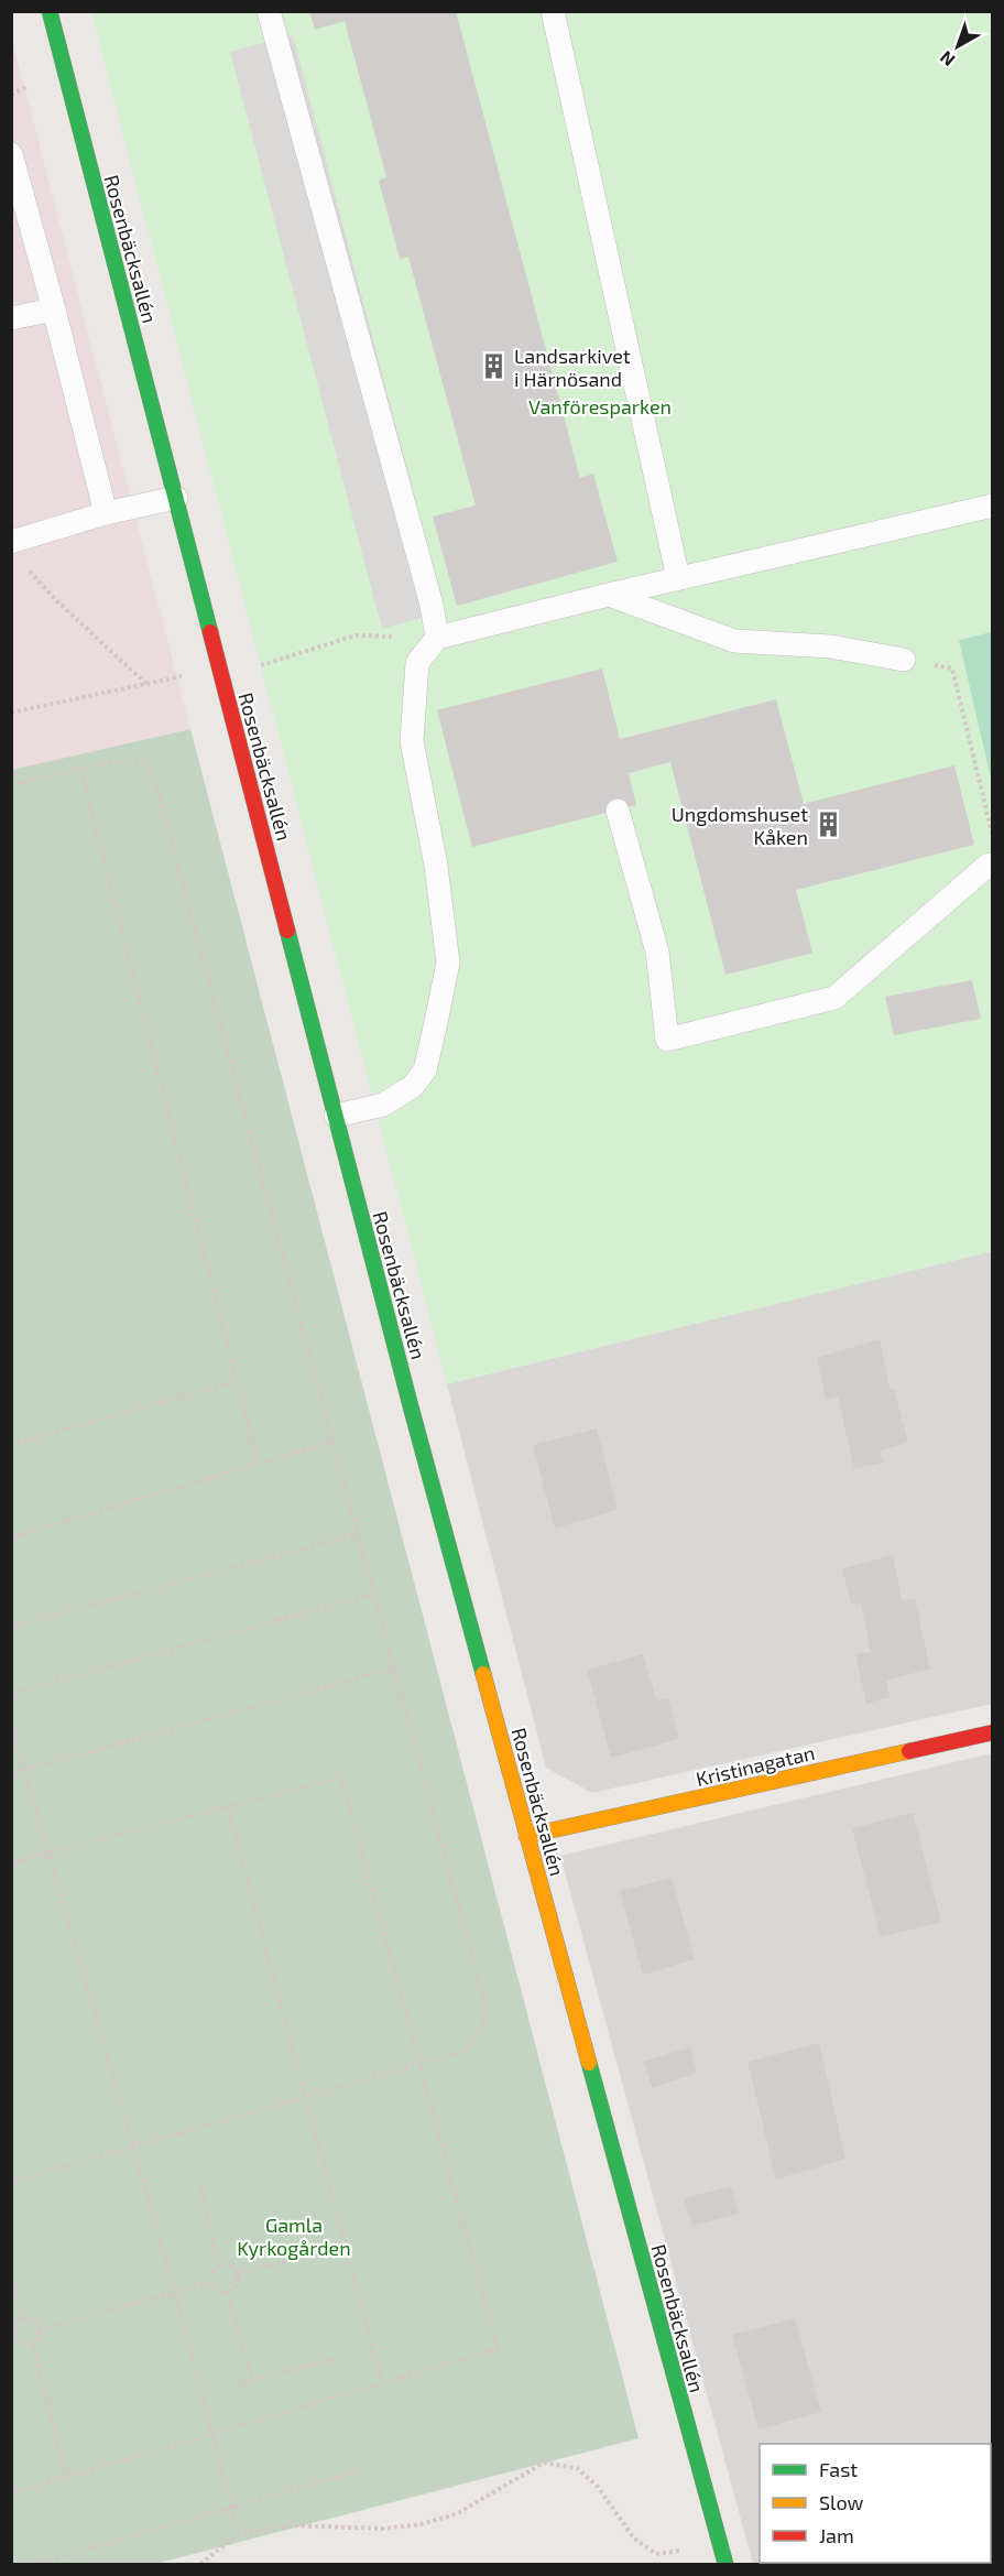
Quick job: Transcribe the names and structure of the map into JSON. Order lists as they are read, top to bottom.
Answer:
{
  "streets": {
    "street": ["Rosenbäcksallén", "Kristinagatan"]
  },
  "crossings": [
    ["Rosenbäcksallén", "Kristinagatan"]
  ],
  "parks": ["Vanföresparken", "Gamla Kyrkogården"],
  "places": {
    "building": ["Landsarkivet i Härnösand", "Ungdomshuset Kåken"]
  },
  "legend": ["Fast", "Slow", "Jam"],
  "north": "bottom left"
}
